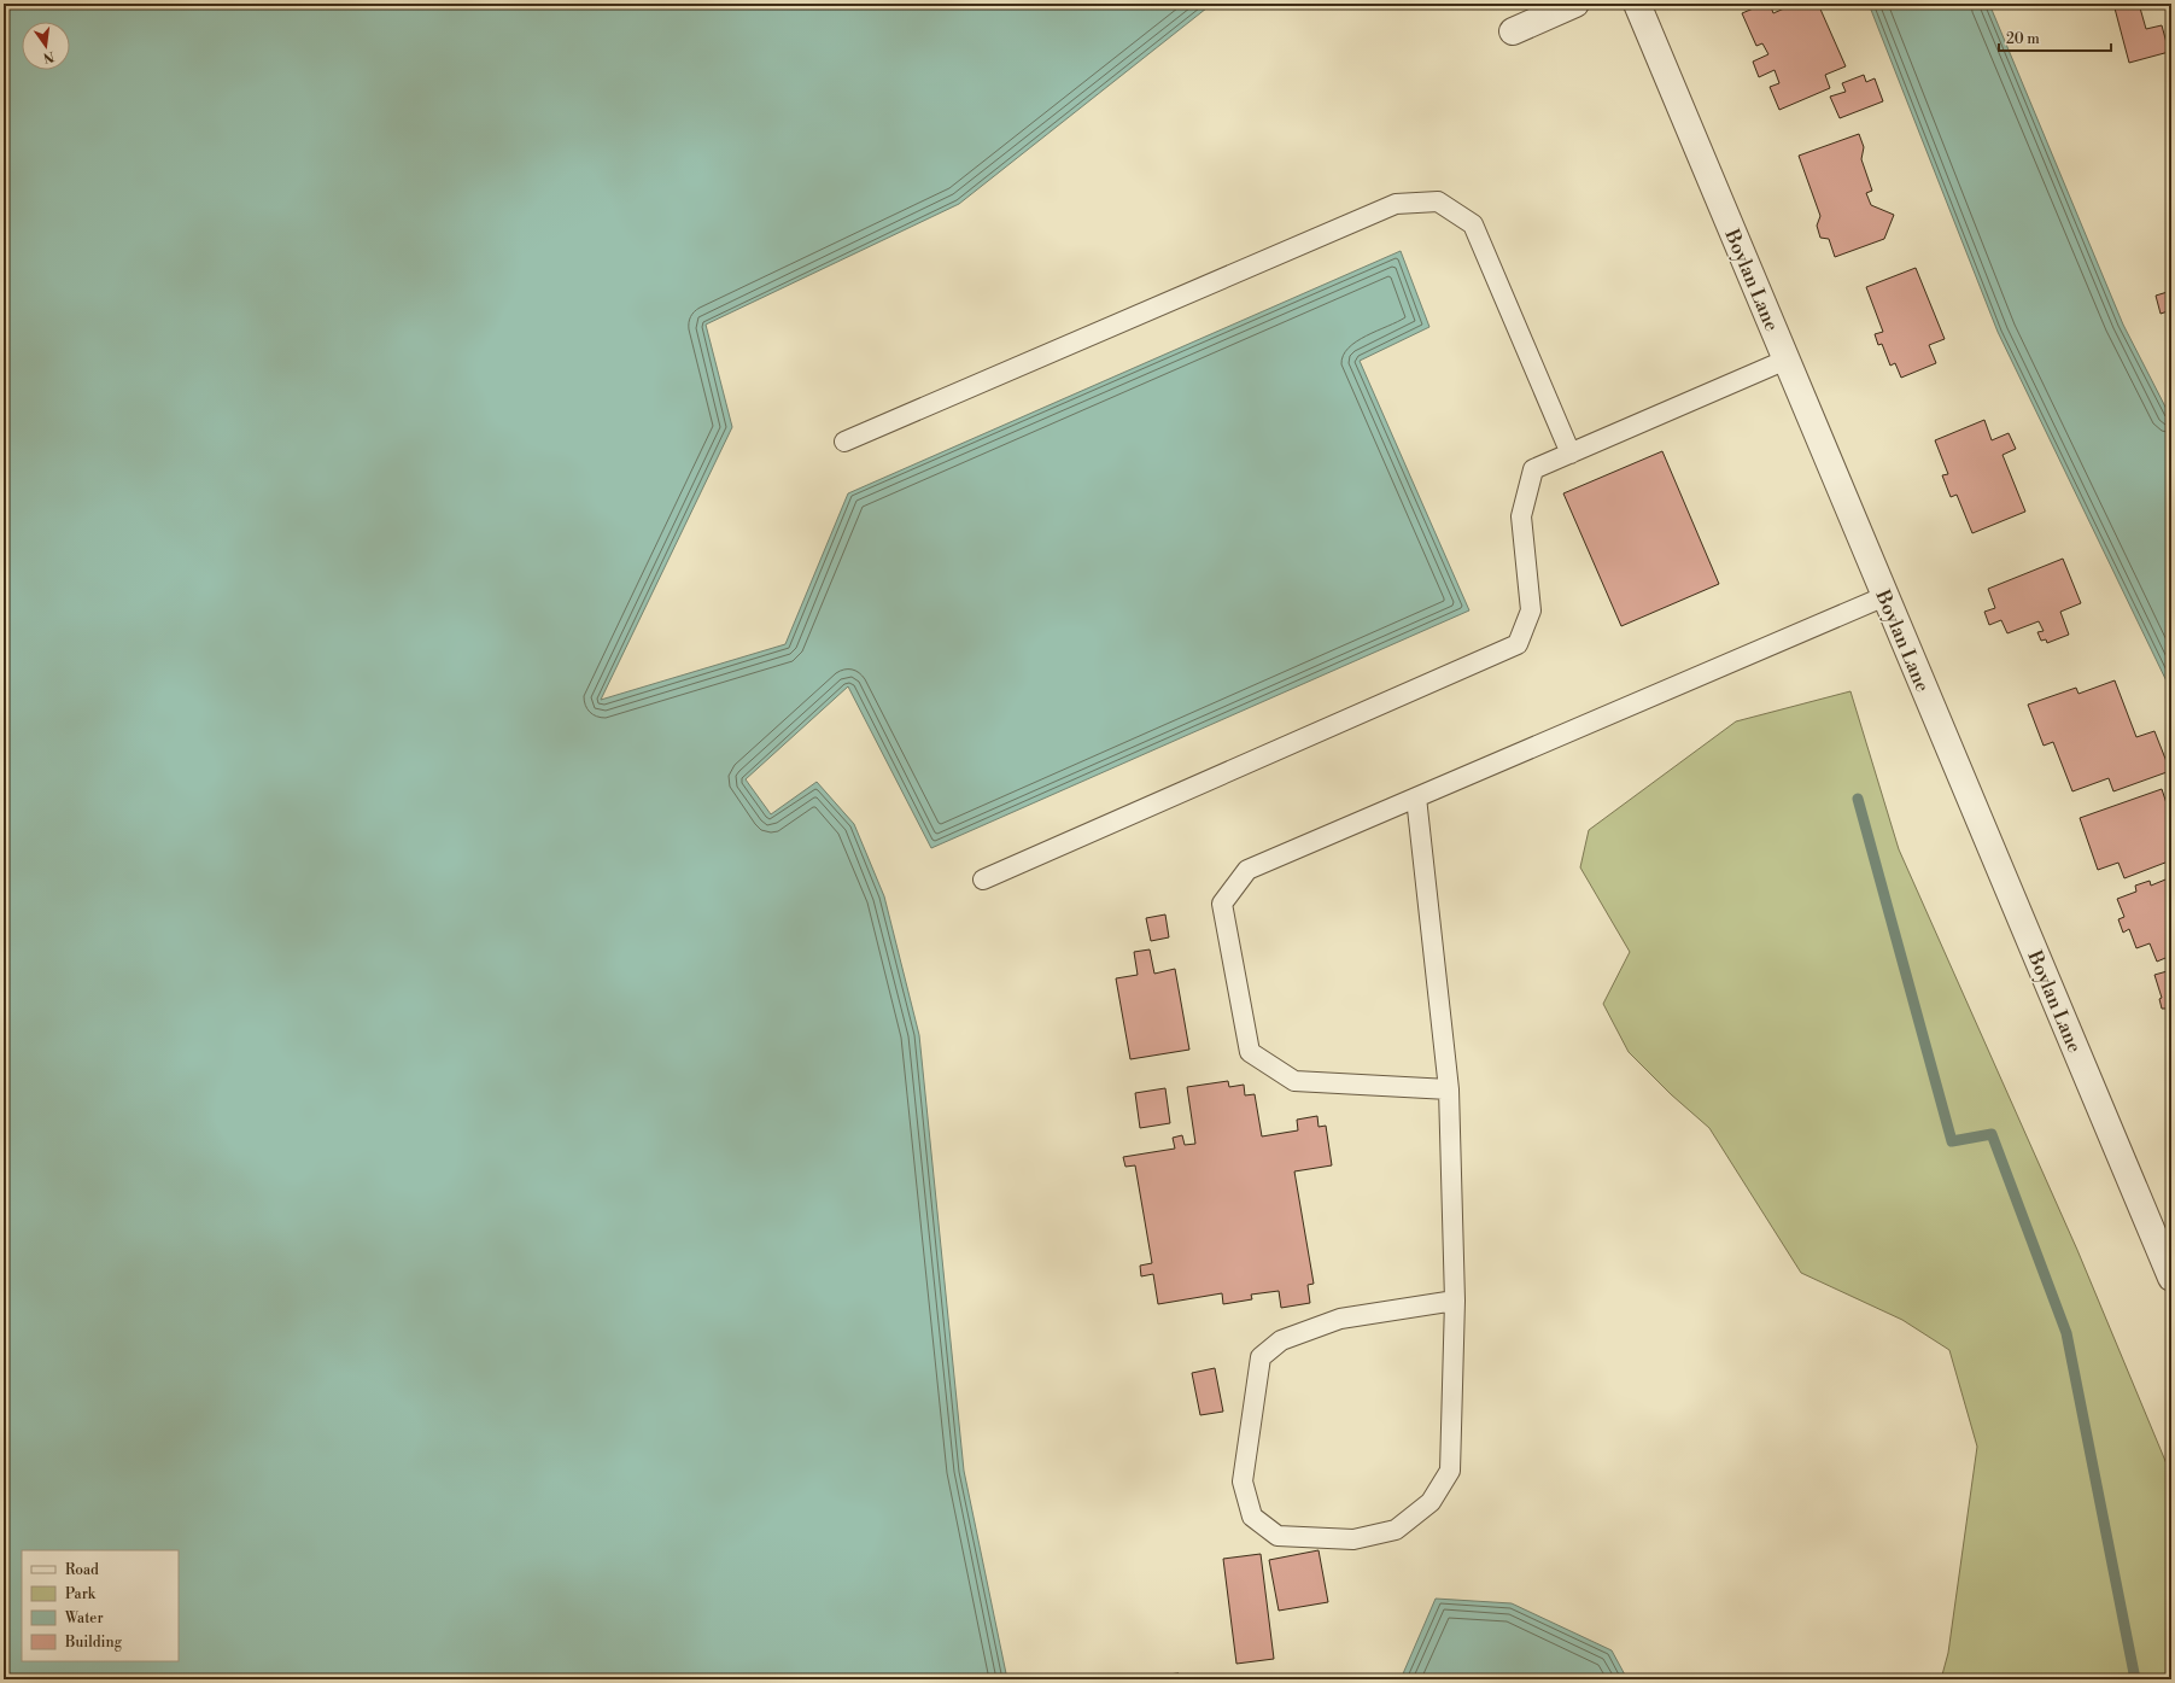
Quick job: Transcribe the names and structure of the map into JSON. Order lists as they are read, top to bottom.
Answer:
{
  "streets": {
    "street": ["Boylan Lane"]
  },
  "legend": [
    "Road",
    "Park",
    "Water",
    "Building"
  ],
  "scale_bar": "20 m",
  "north": "bottom"
}
